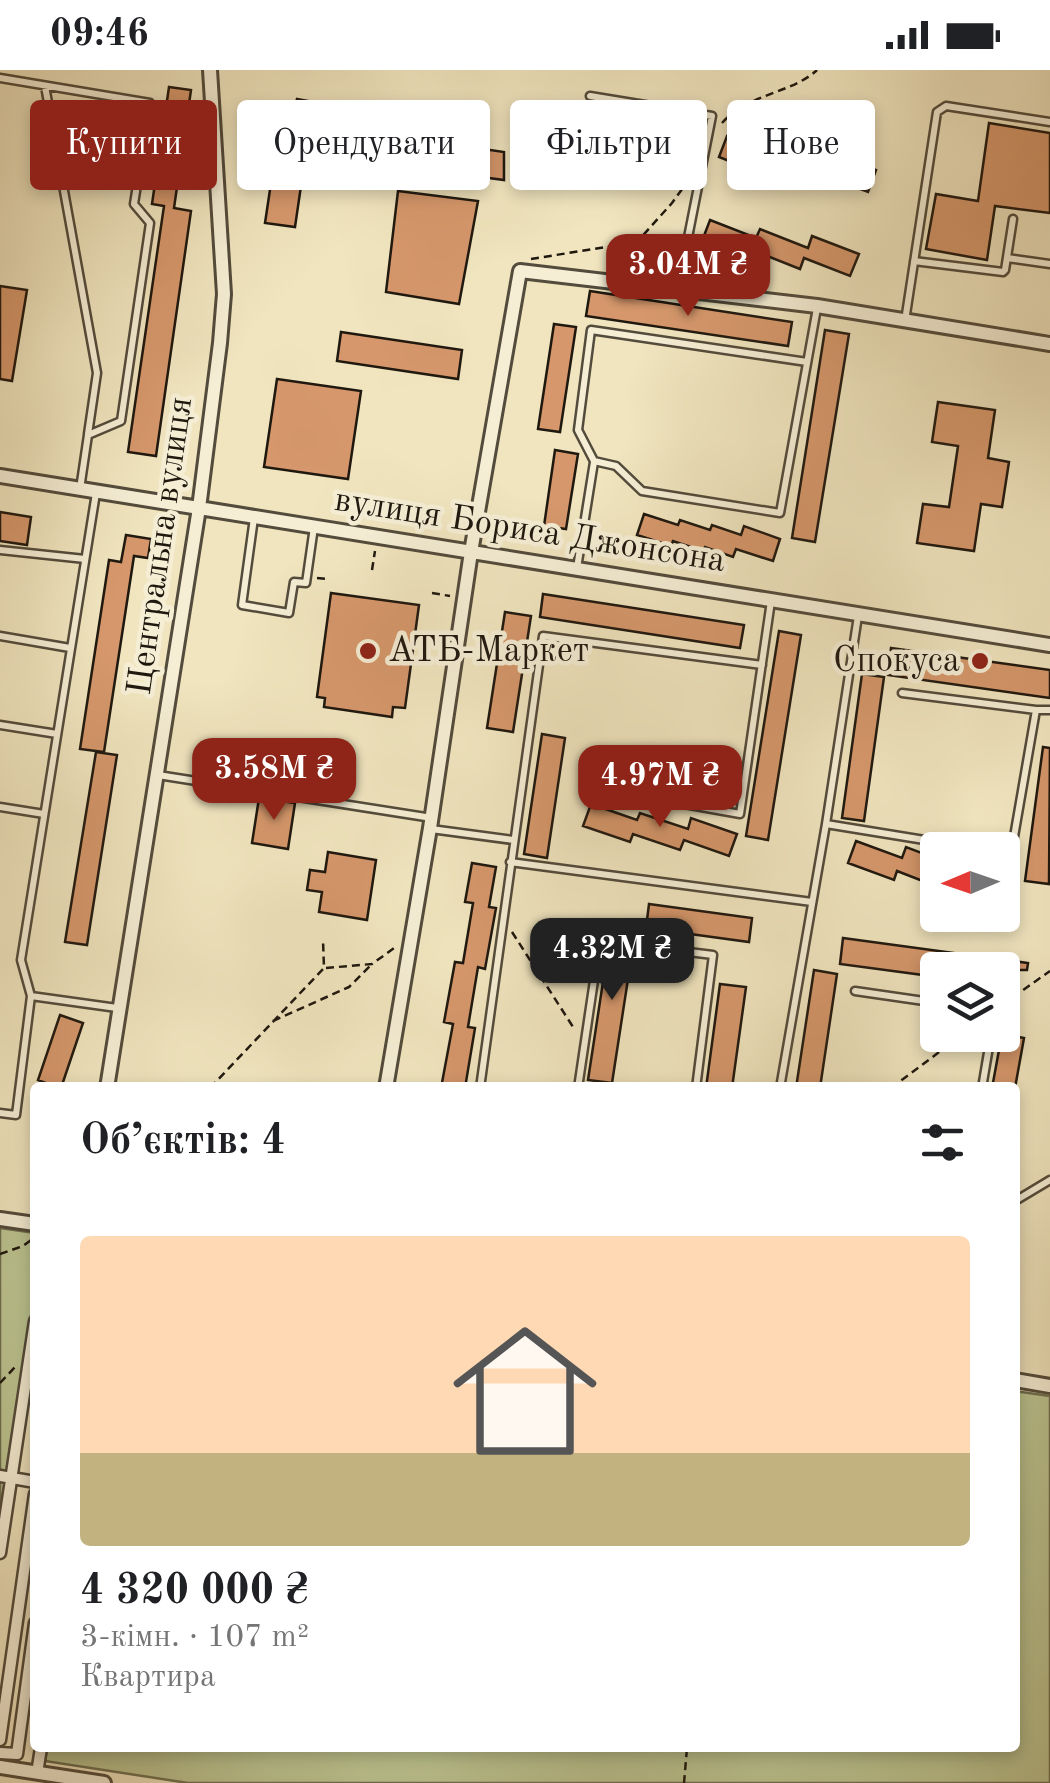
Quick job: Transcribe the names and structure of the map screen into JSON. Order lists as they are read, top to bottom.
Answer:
{
  "streets": {
    "street": ["вулиця Бориса Джонсона", "Центральна вулиця"]
  },
  "crossings": [
    ["вулиця Бориса Джонсона", "Центральна вулиця"]
  ],
  "places": ["АТБ-Маркет", "Спокуса"],
  "north": "left",
  "page": {
    "status": "09:46",
    "chip": [
      "Купити",
      "Орендувати",
      "Фільтри",
      "Нове"
    ],
    "price": [
      "3.04M ₴",
      "3.58M ₴",
      "4.97M ₴",
      "4.32M ₴"
    ],
    "heading": "Об’єктів: 4",
    "list": [
      {
        "name": "4 320 000 ₴",
        "note": "3-кімн. · 107 m² · Квартира"
      }
    ]
  }
}
